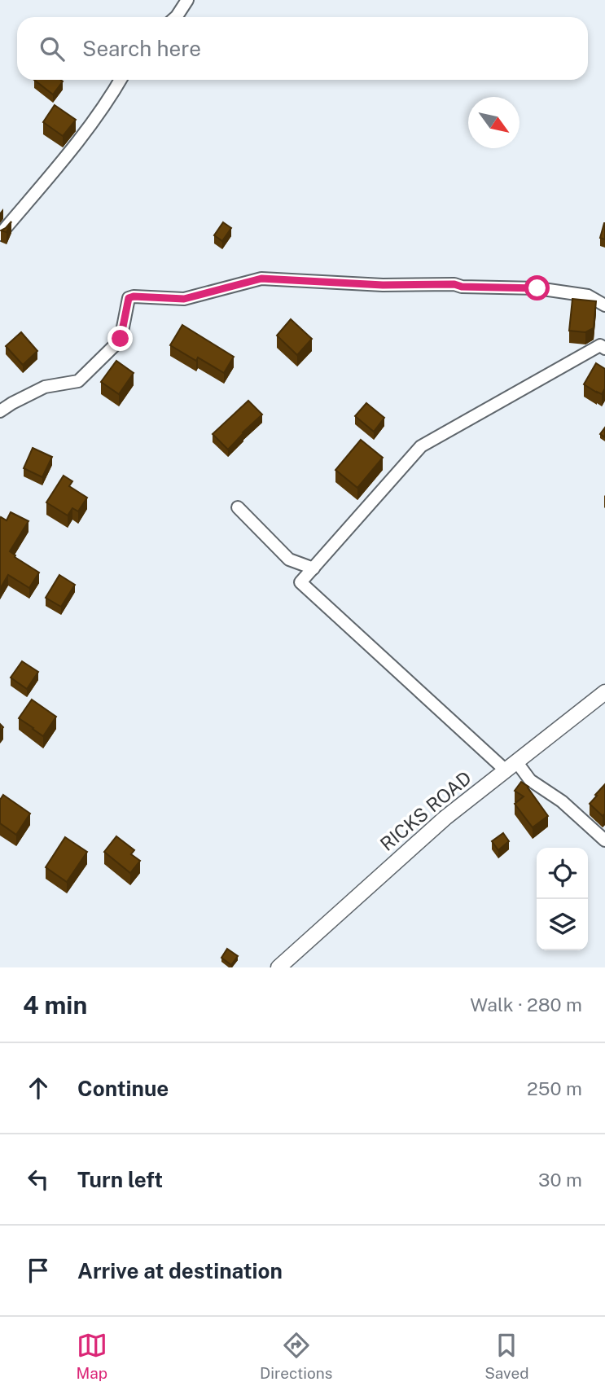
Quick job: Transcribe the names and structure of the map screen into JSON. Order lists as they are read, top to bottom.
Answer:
{
  "streets": {
    "street": ["RICKS ROAD"]
  },
  "north": "bottom right",
  "page": {
    "search": "Search here",
    "heading": ["4 min", "Walk · 280 m"],
    "list": [
      ["Continue", "250 m"],
      ["Turn left", "30 m"],
      "Arrive at destination"
    ],
    "nav": ["Map", "Directions", "Saved"]
  }
}
